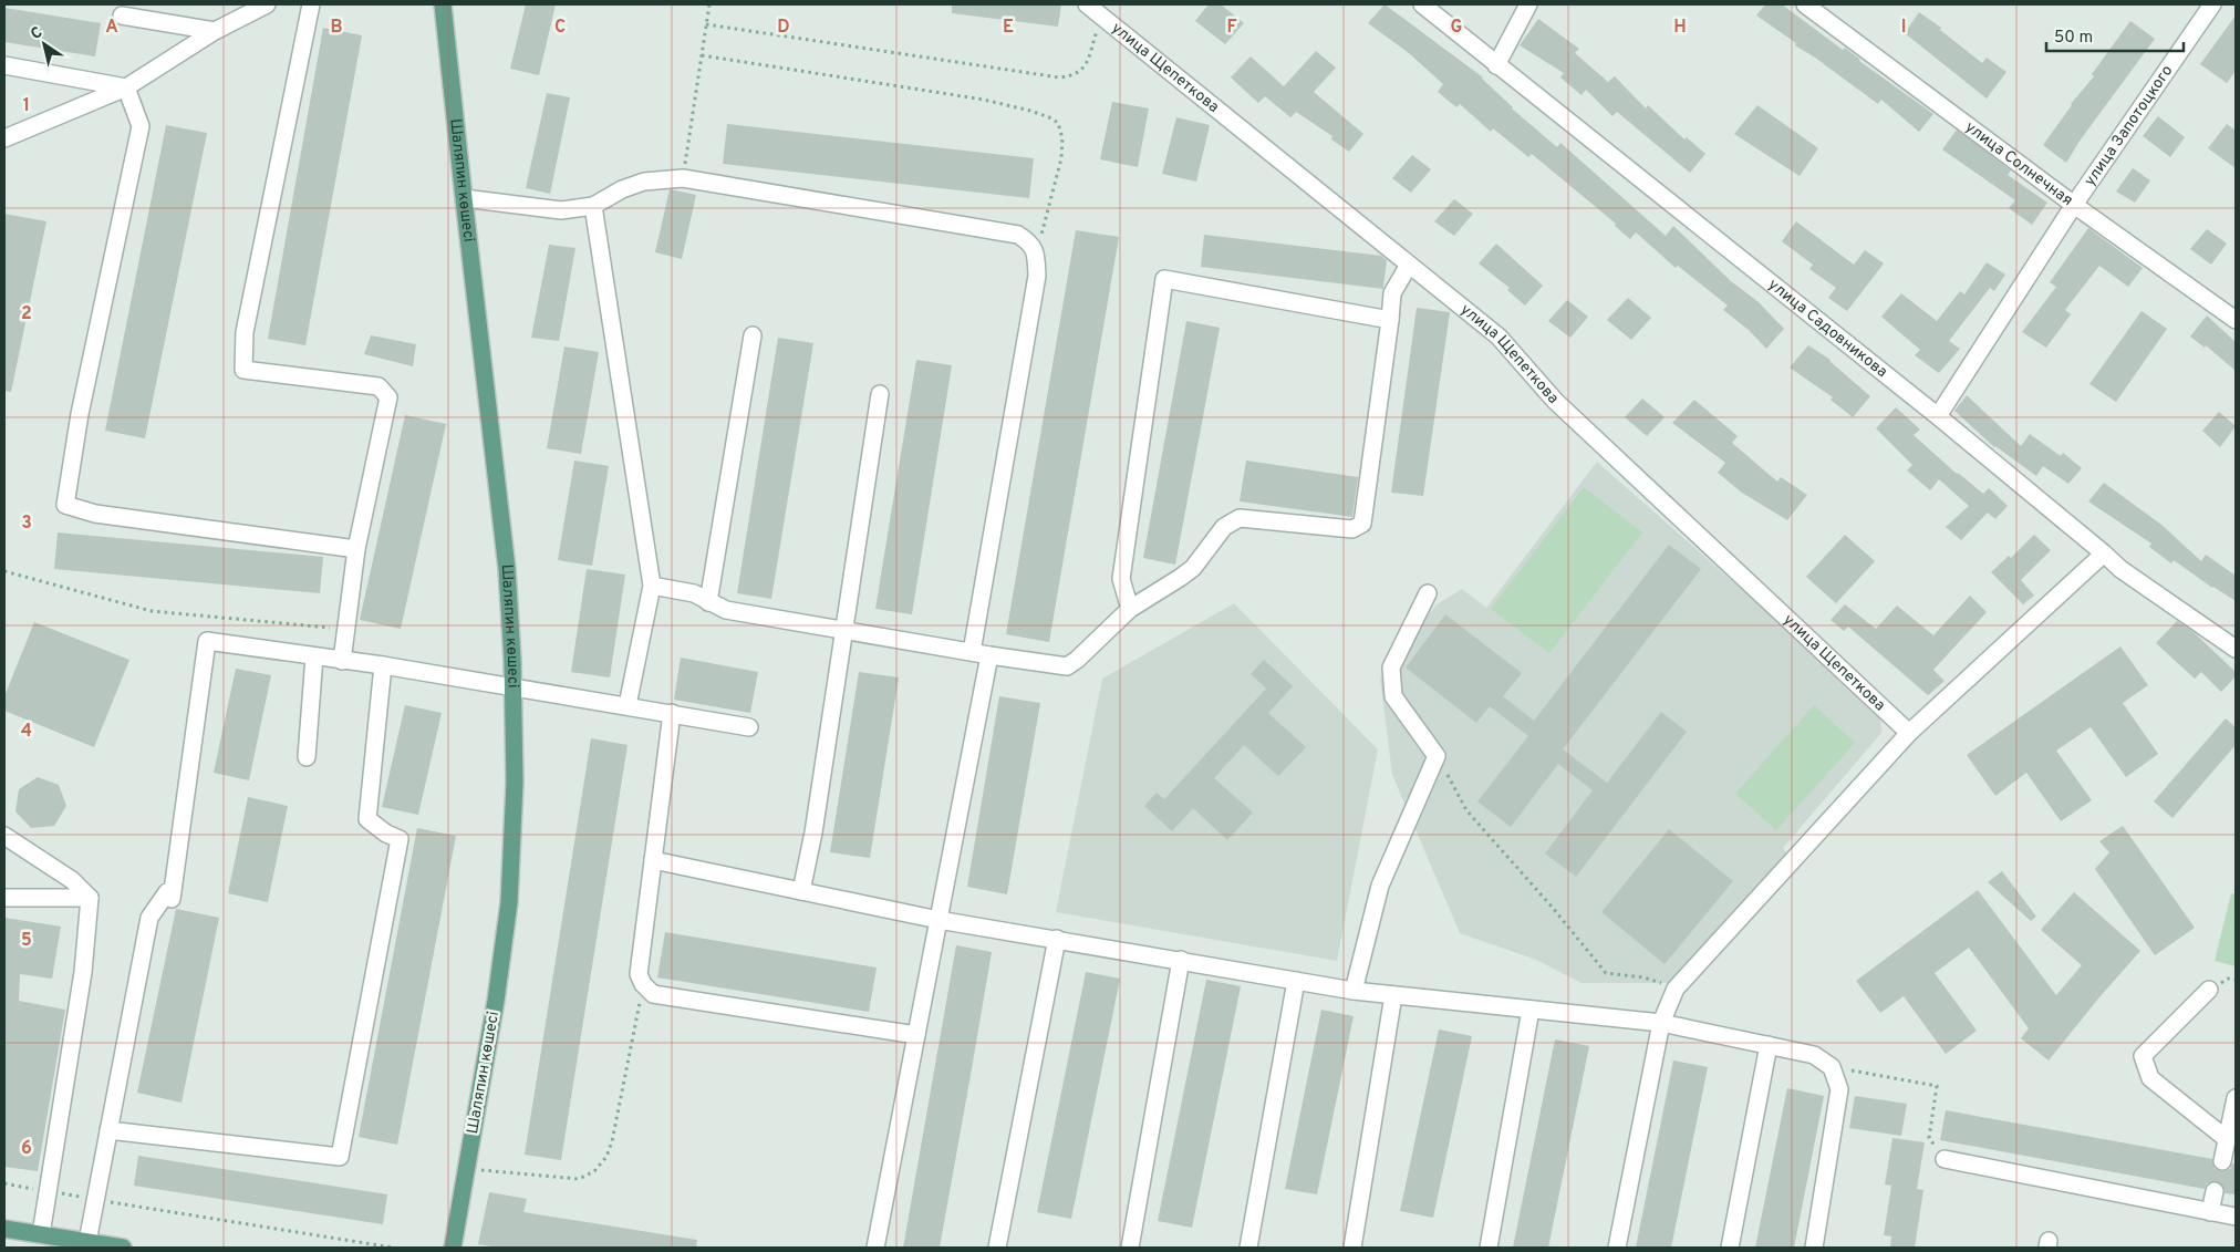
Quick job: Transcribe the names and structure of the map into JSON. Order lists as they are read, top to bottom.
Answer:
{
  "streets": {
    "main road": ["Шаляпин көшесі"],
    "street": [
      "улица Щепеткова",
      "улица Запотоцкого",
      "улица Солнечная",
      "улица Садовникова"
    ]
  },
  "crossings": [
    ["улица Запотоцкого", "улица Солнечная"],
    ["улица Запотоцкого", "улица Садовникова"]
  ],
  "scale_bar": "50 m",
  "north": "top left",
  "grid": {
    "columns": [
      "A",
      "B",
      "C",
      "D",
      "E",
      "F",
      "G",
      "H",
      "I"
    ],
    "rows": [
      "1",
      "2",
      "3",
      "4",
      "5",
      "6"
    ]
  }
}
